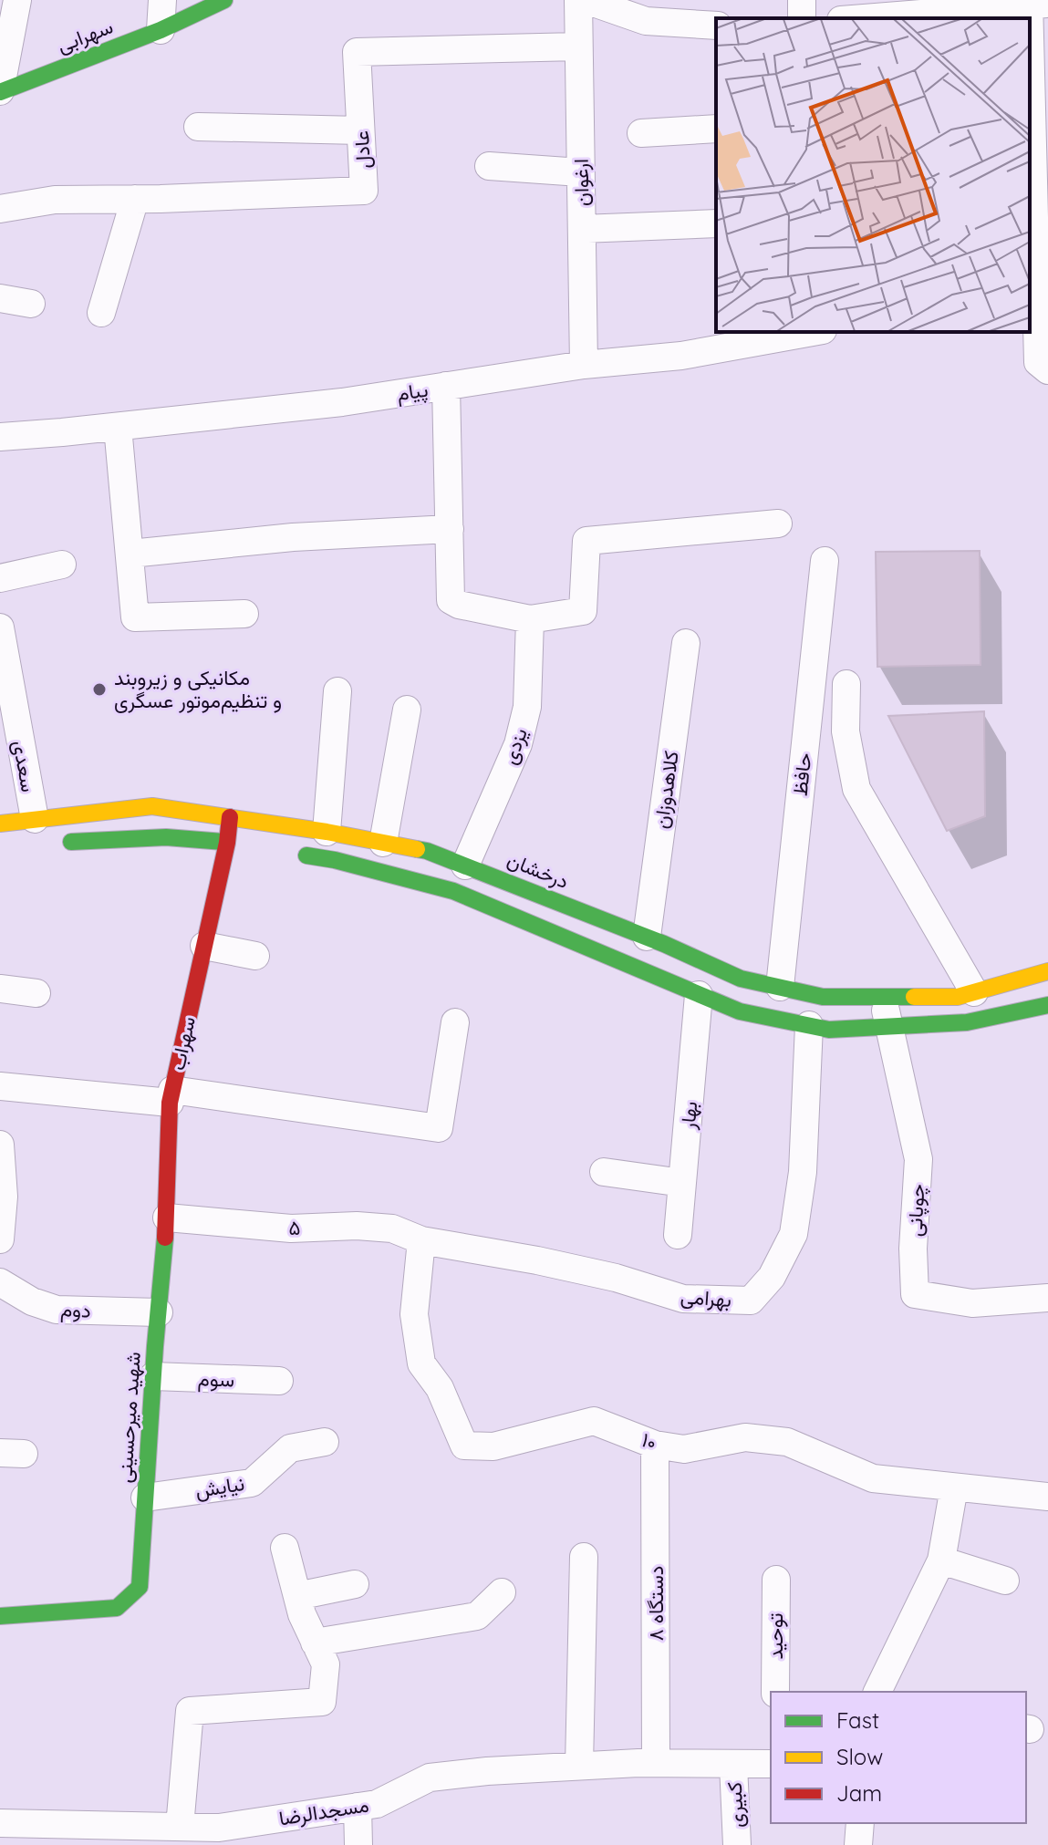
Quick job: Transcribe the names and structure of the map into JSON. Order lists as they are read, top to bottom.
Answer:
{
  "streets": {
    "main road": [
      "سهرابی",
      "درخشان",
      "سهراب",
      "شهید میرحسینی"
    ],
    "street": [
      "عادل",
      "ارغوان",
      "پیام",
      "یزدی",
      "سعدی",
      "حافظ",
      "کلاهدوزان",
      "بهار",
      "چوپانی",
      "۵",
      "بهرامی",
      "دوم",
      "سوم",
      "۱۰",
      "نیایش",
      "۸ دستگاه",
      "توحید",
      "کبیری",
      "مسجدالرضا"
    ]
  },
  "crossings": [
    ["عادل", "ارغوان"],
    ["ارغوان", "پیام"],
    ["یزدی", "درخشان"],
    ["سعدی", "درخشان"],
    ["حافظ", "درخشان"],
    ["کلاهدوزان", "درخشان"],
    ["درخشان", "سهراب"],
    ["درخشان", "چوپانی"],
    ["سهراب", "شهید میرحسینی"],
    ["۵", "بهرامی"],
    ["۵", "شهید میرحسینی"],
    ["۵", "۱۰"],
    ["بهرامی", "۱۰"],
    ["دوم", "شهید میرحسینی"],
    ["سوم", "شهید میرحسینی"],
    ["شهید میرحسینی", "نیایش"],
    ["۱۰", "۸ دستگاه"],
    ["۸ دستگاه", "مسجدالرضا"],
    ["کبیری", "مسجدالرضا"]
  ],
  "places": ["مکانیکی و زیروبند و تنظیم‌موتور عسگری"],
  "legend": ["Fast", "Slow", "Jam"]
}
